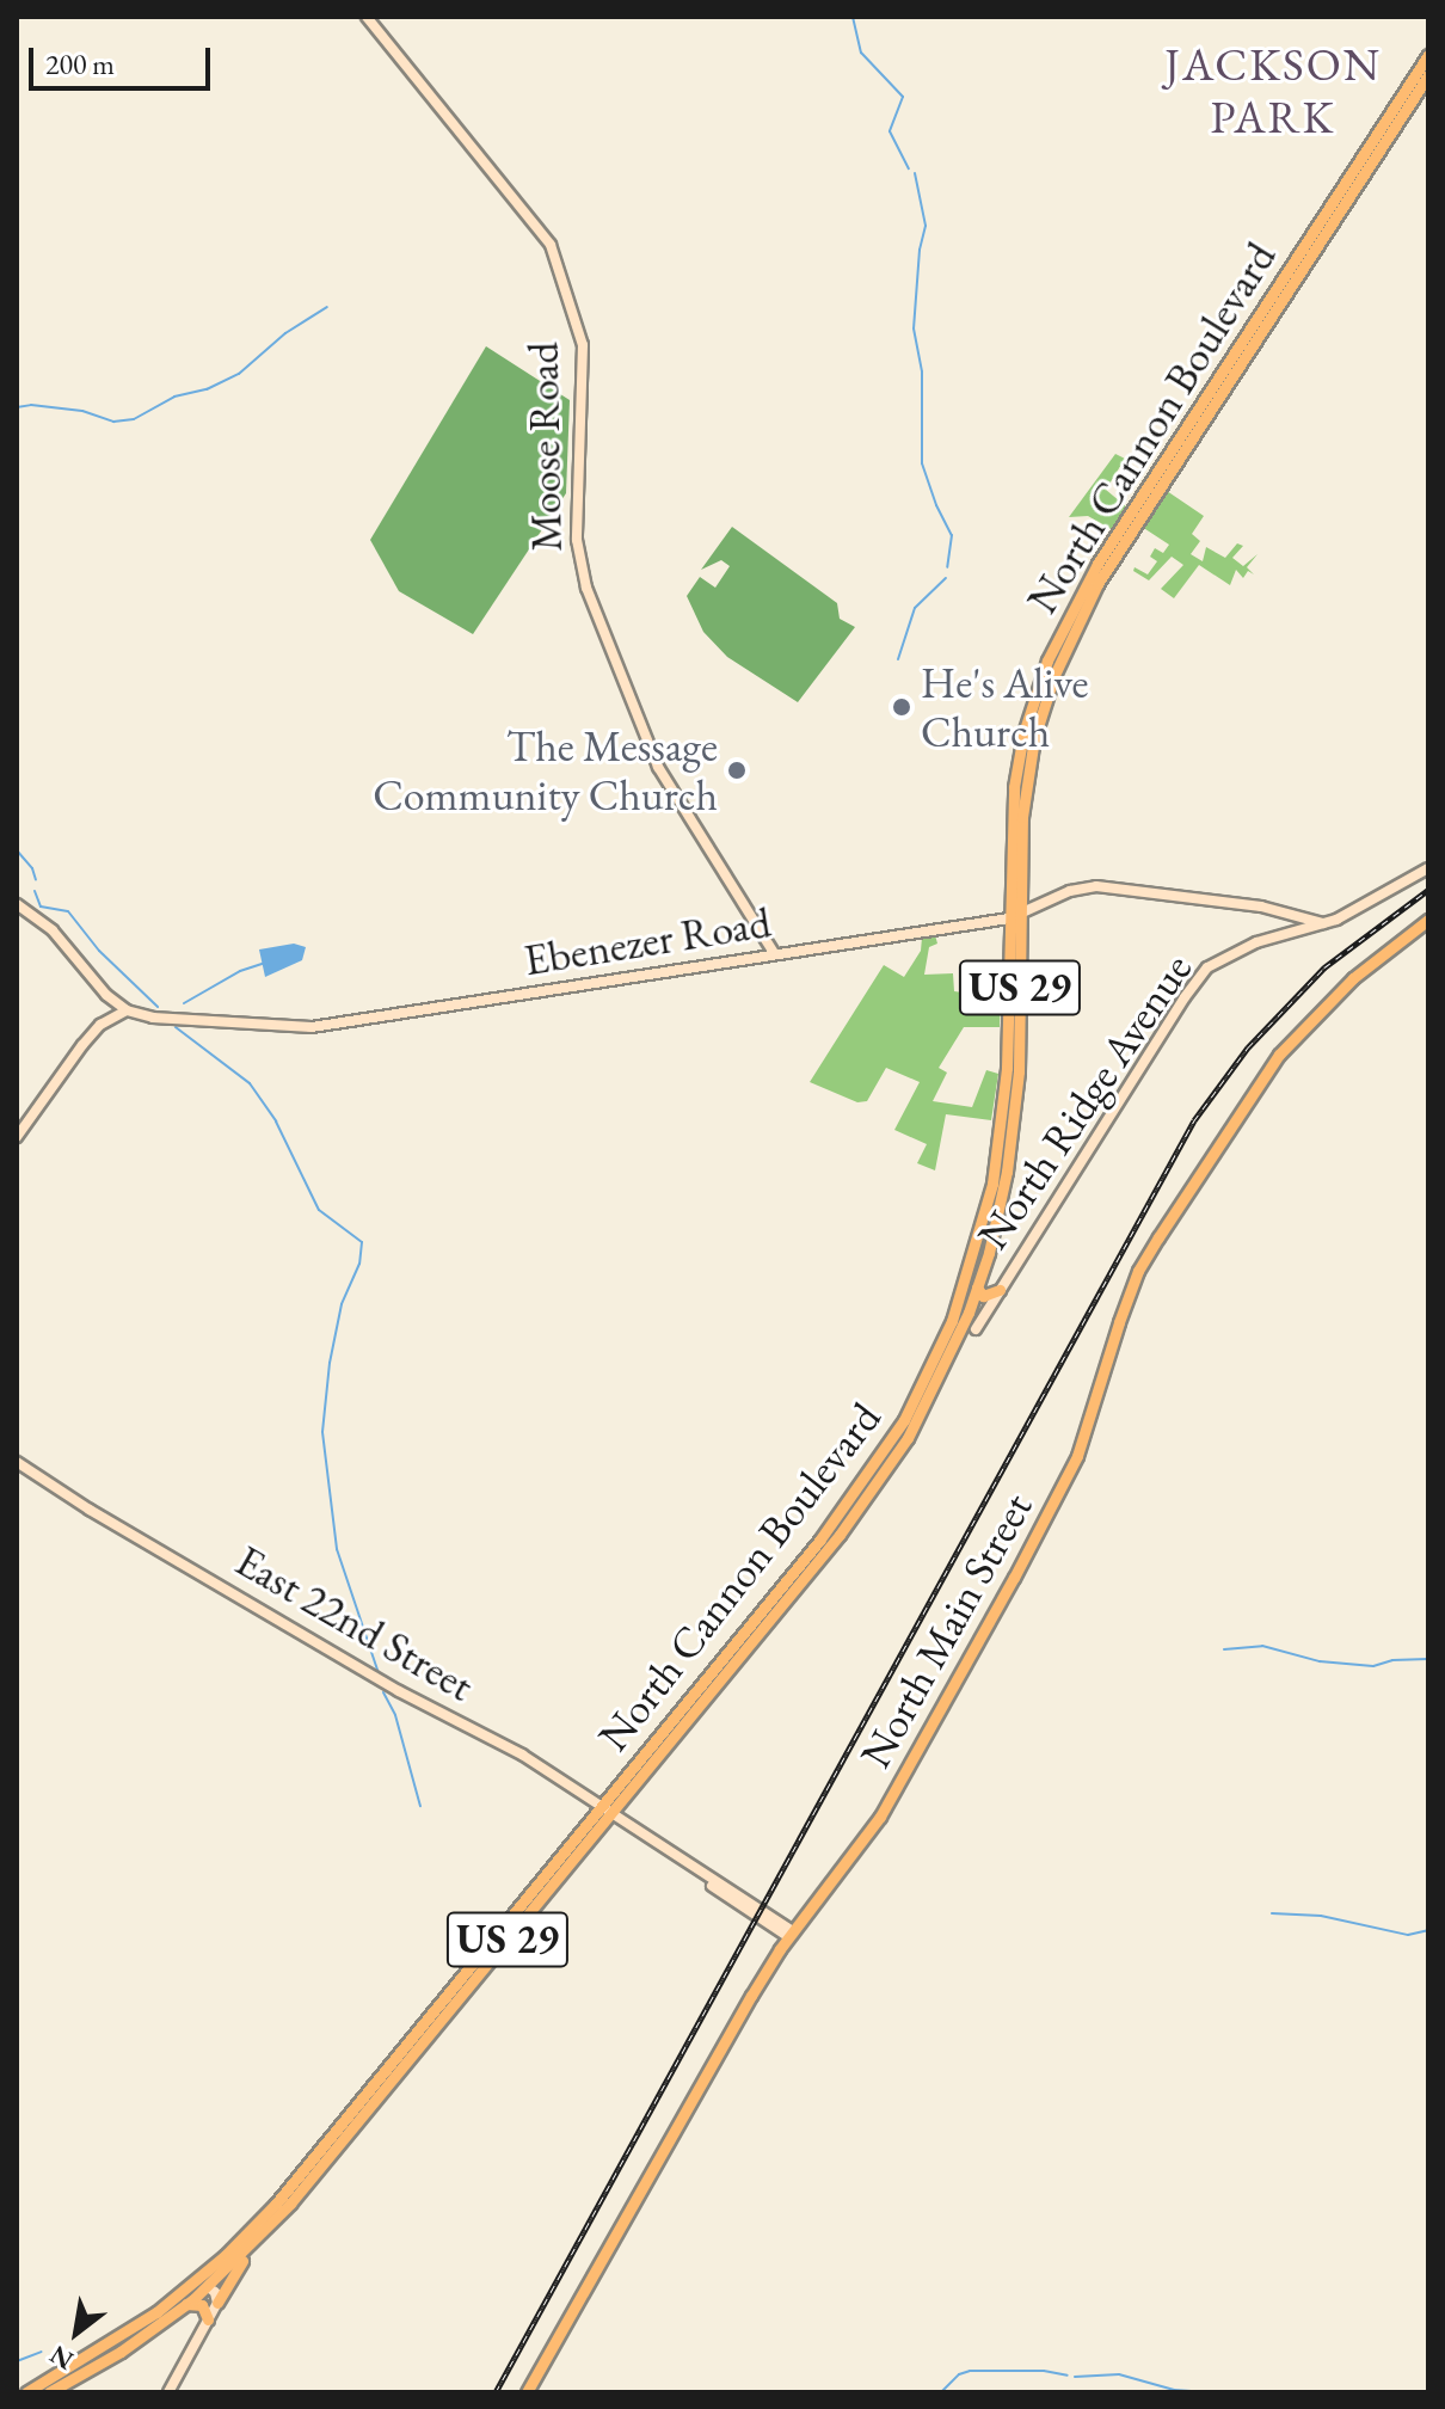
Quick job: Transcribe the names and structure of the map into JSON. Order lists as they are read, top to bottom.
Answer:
{
  "streets": {
    "main road": ["North Cannon Boulevard", "US 29", "North Main Street"],
    "street": [
      "Moose Road",
      "Ebenezer Road",
      "North Ridge Avenue",
      "East 22nd Street"
    ]
  },
  "crossings": [
    ["North Cannon Boulevard", "Ebenezer Road"],
    ["North Cannon Boulevard", "East 22nd Street"],
    ["Moose Road", "Ebenezer Road"],
    ["Ebenezer Road", "North Ridge Avenue"],
    ["East 22nd Street", "North Main Street"]
  ],
  "districts": ["JACKSON PARK"],
  "places": ["He's Alive Church", "The Message Community Church"],
  "scale_bar": "200 m",
  "north": "bottom left"
}
